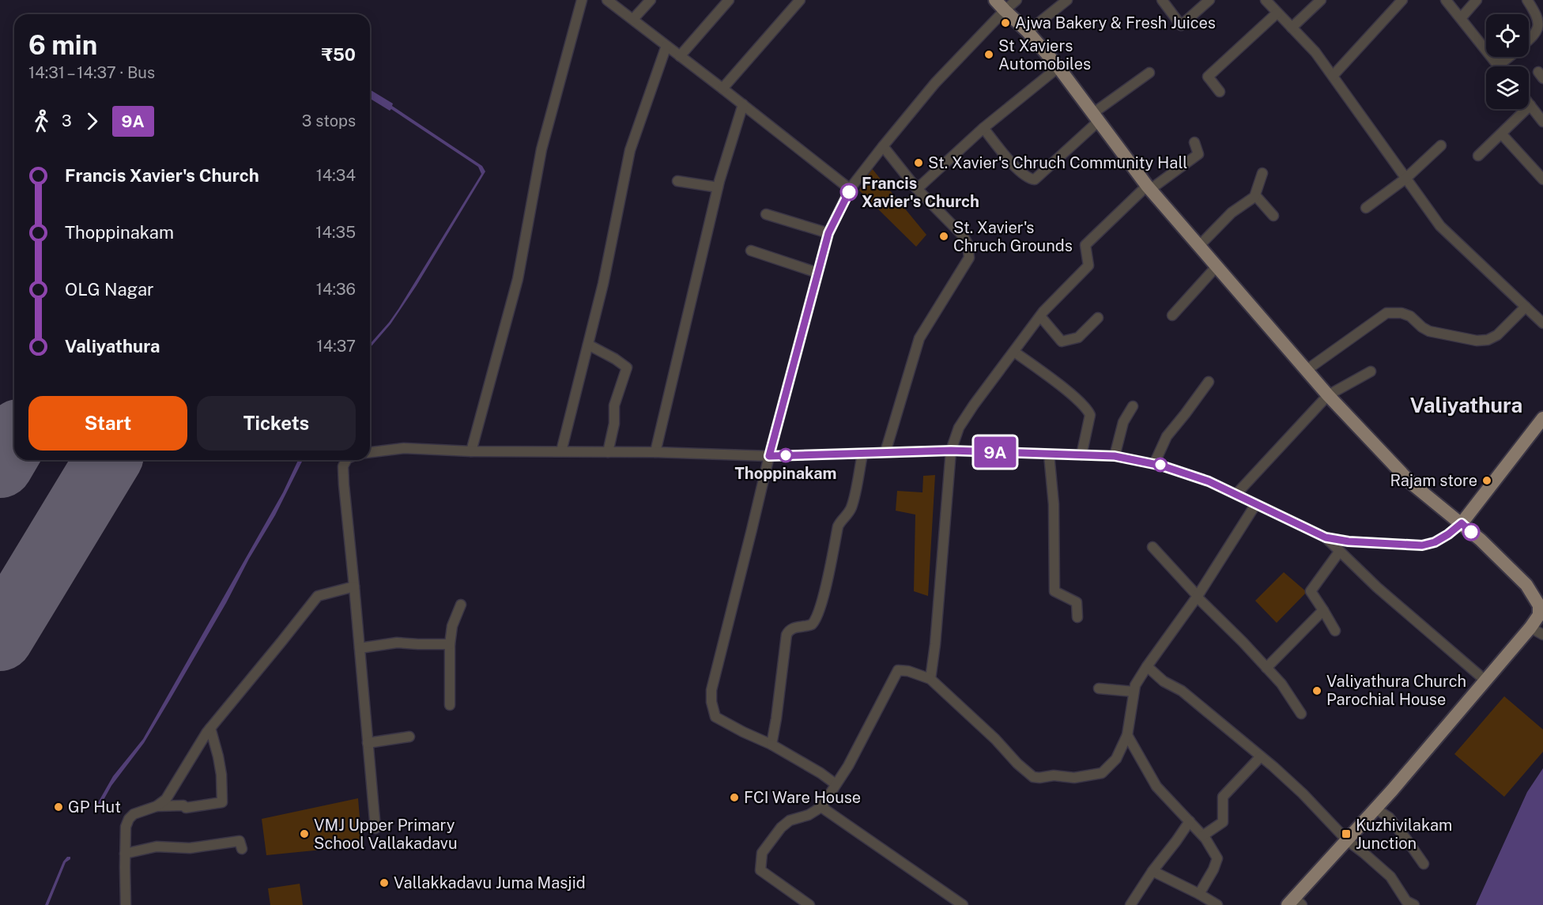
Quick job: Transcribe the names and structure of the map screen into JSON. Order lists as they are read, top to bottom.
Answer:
{
  "districts": ["Valiyathura"],
  "places": {
    "other": [
      "Ajwa Bakery & Fresh Juices",
      "St Xaviers Automobiles",
      "St. Xavier's Chruch Community Hall",
      "Francis Xavier's Church",
      "St. Xavier's Chruch Grounds",
      "Thoppinakam",
      "Rajam store",
      "Valiyathura Church Parochial House",
      "FCI Ware House",
      "GP Hut",
      "VMJ Upper Primary School Vallakadavu",
      "Vallakkadavu Juma Masjid"
    ],
    "transit": ["Kuzhivilakam Junction"]
  },
  "lines": ["bus line 9A"],
  "page": {
    "on_map": "9A",
    "heading": ["6 min", "14:31 – 14:37 · Bus", "₹50"],
    "legs": ["3", "9A", "3 stops"],
    "list": [
      {
        "name": "Francis Xavier's Church",
        "value": "14:34"
      },
      {
        "name": "Thoppinakam",
        "value": "14:35"
      },
      {
        "name": "OLG Nagar",
        "value": "14:36"
      },
      {
        "name": "Valiyathura",
        "value": "14:37"
      }
    ],
    "buttons": ["Start", "Tickets"]
  }
}
